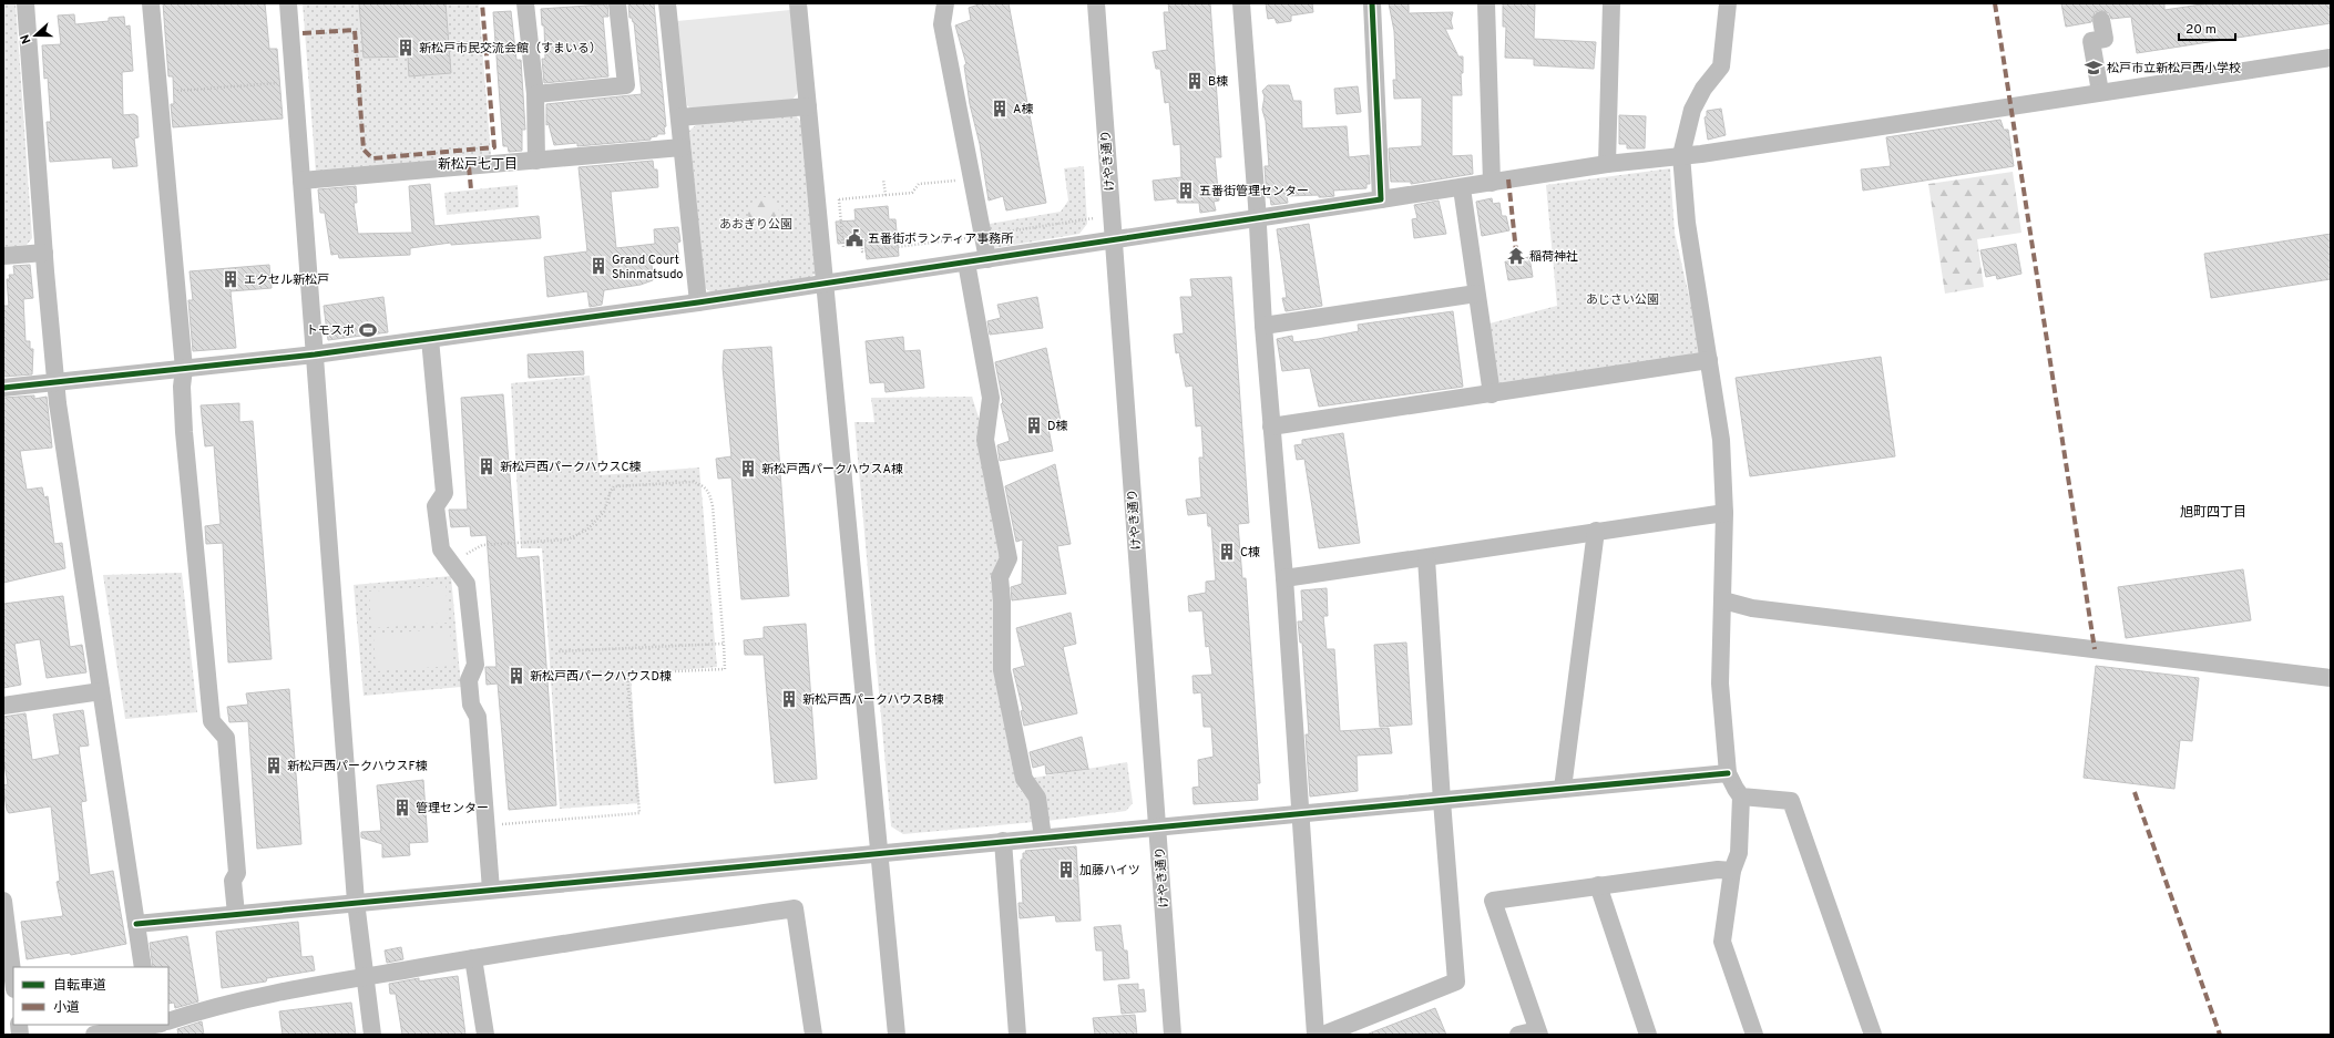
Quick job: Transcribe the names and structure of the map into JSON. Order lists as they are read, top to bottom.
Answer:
{
  "streets": {
    "street": ["けやき通り"]
  },
  "districts": ["新松戸七丁目", "旭町四丁目"],
  "parks": ["あおぎり公園", "あじさい公園"],
  "places": {
    "building": [
      "新松戸市民交流会館（すまいる）",
      "B棟",
      "A棟",
      "五番街管理センター",
      "Grand Court Shinmatsudo",
      "エクセル新松戸",
      "D棟",
      "新松戸西パークハウスC棟",
      "新松戸西パークハウスA棟",
      "C棟",
      "新松戸西パークハウスD棟",
      "新松戸西パークハウスB棟",
      "新松戸西パークハウスF棟",
      "管理センター",
      "加藤ハイツ"
    ],
    "school or university": ["松戸市立新松戸西小学校"],
    "public building": ["五番街ボランティア事務所"],
    "temple": ["稲荷神社"],
    "sports": ["トモスポ"]
  },
  "legend": ["自転車道", "小道"],
  "scale_bar": "20 m",
  "north": "left"
}
